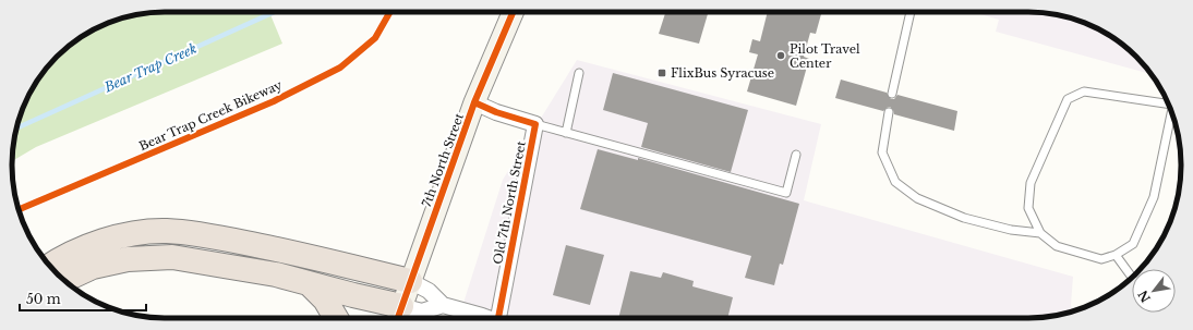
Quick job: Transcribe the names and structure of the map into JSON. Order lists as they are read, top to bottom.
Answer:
{
  "streets": {
    "street": ["7th North Street", "Old 7th North Street"],
    "cycle path": ["Bear Trap Creek Bikeway"]
  },
  "water": ["Bear Trap Creek"],
  "places": {
    "other": ["Pilot Travel Center"],
    "transit": ["FlixBus Syracuse"]
  },
  "scale_bar": "50 m",
  "north": "bottom left"
}
